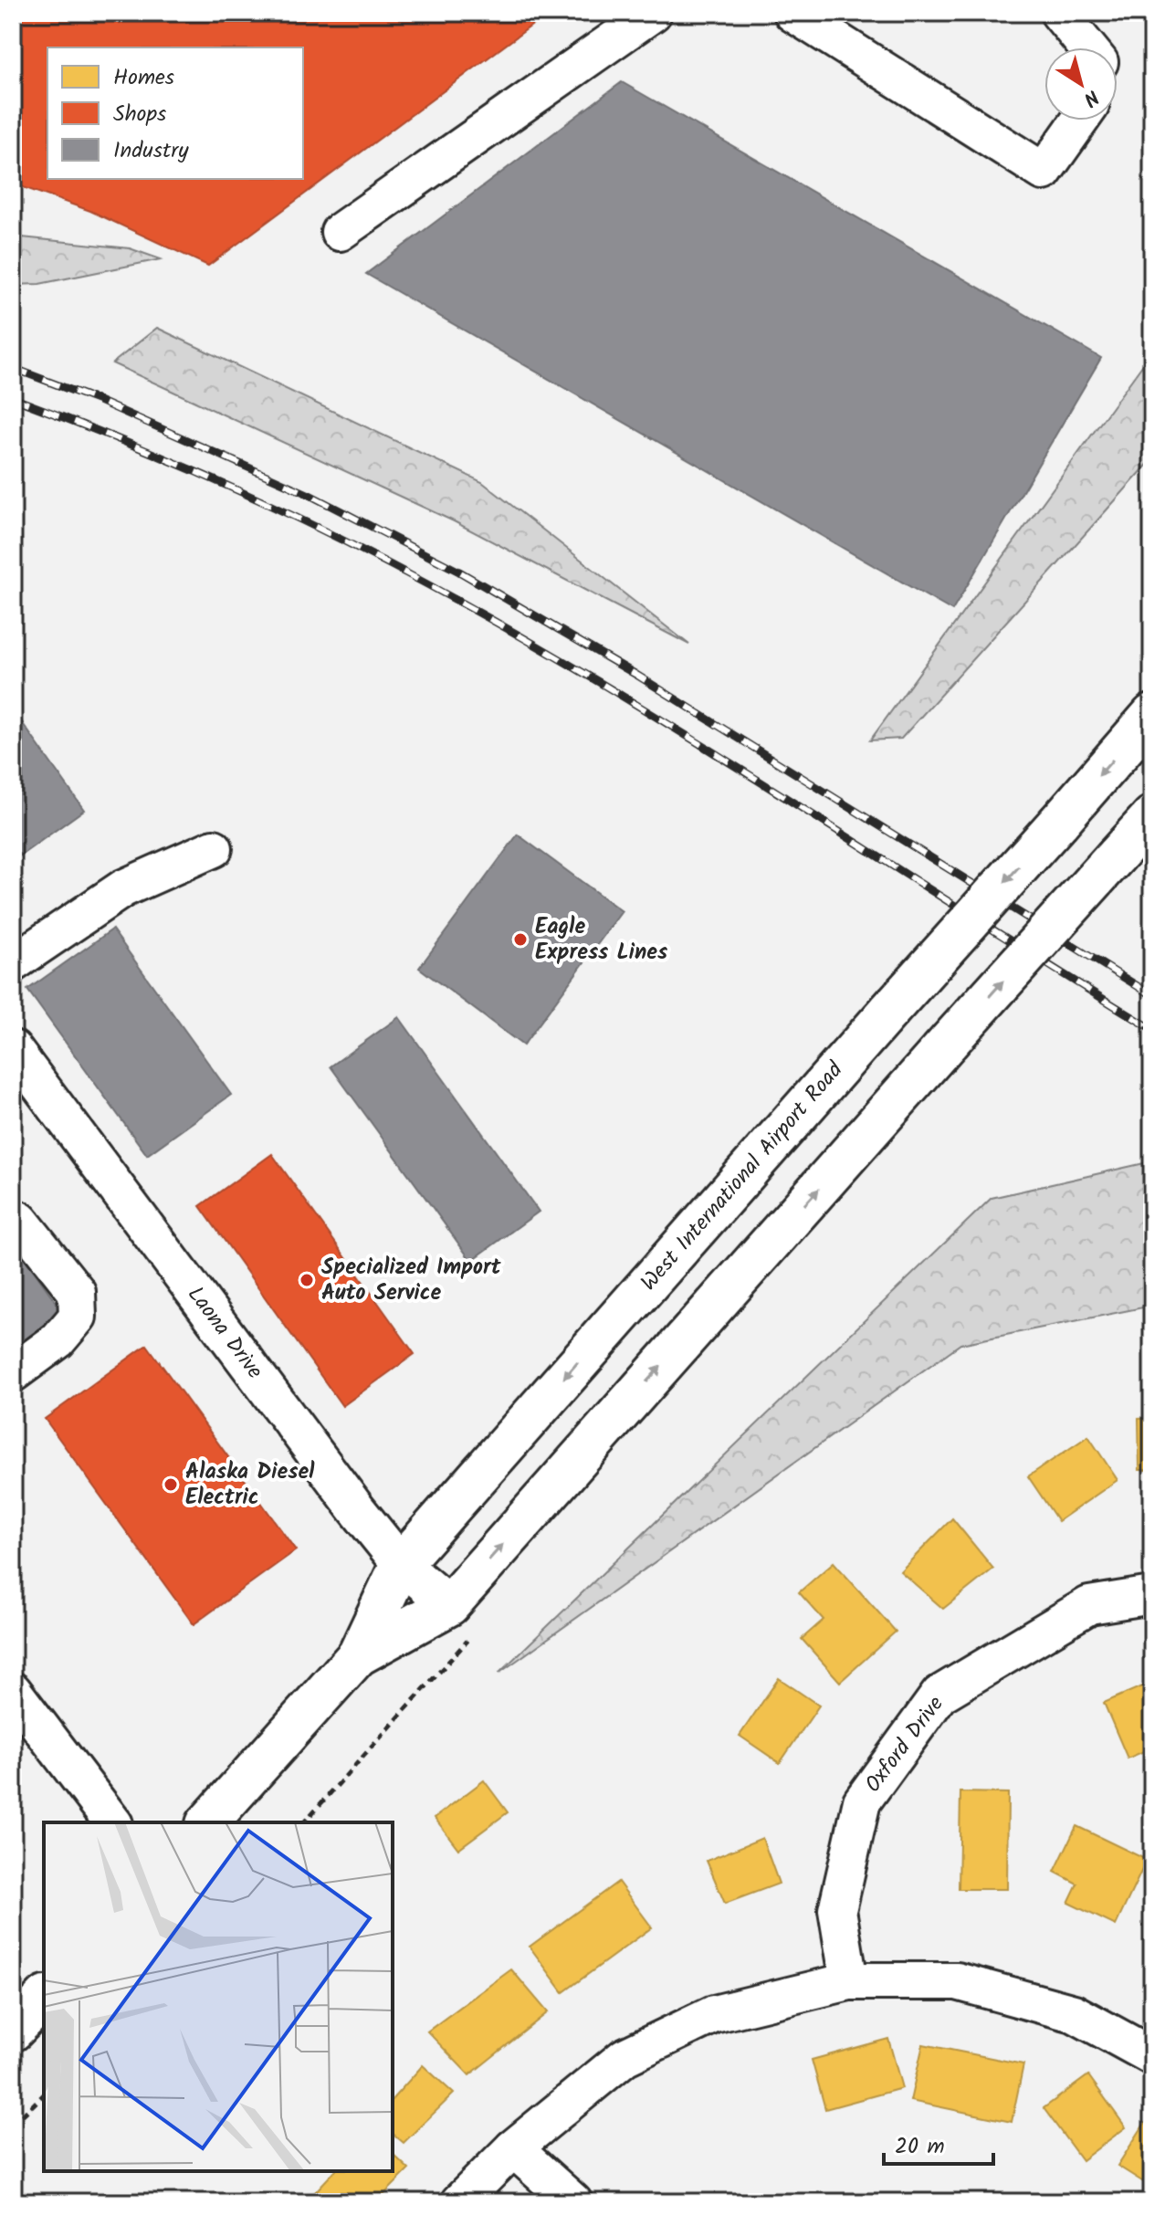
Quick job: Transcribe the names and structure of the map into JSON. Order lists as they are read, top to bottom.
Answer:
{
  "streets": {
    "main road": ["West International Airport Road"],
    "street": ["Laona Drive", "Oxford Drive"]
  },
  "crossings": [
    ["West International Airport Road", "Laona Drive"]
  ],
  "places": ["Eagle Express Lines", "Specialized Import Auto Service", "Alaska Diesel Electric"],
  "legend": ["Homes", "Shops", "Industry"],
  "scale_bar": "20 m",
  "north": "bottom right"
}
